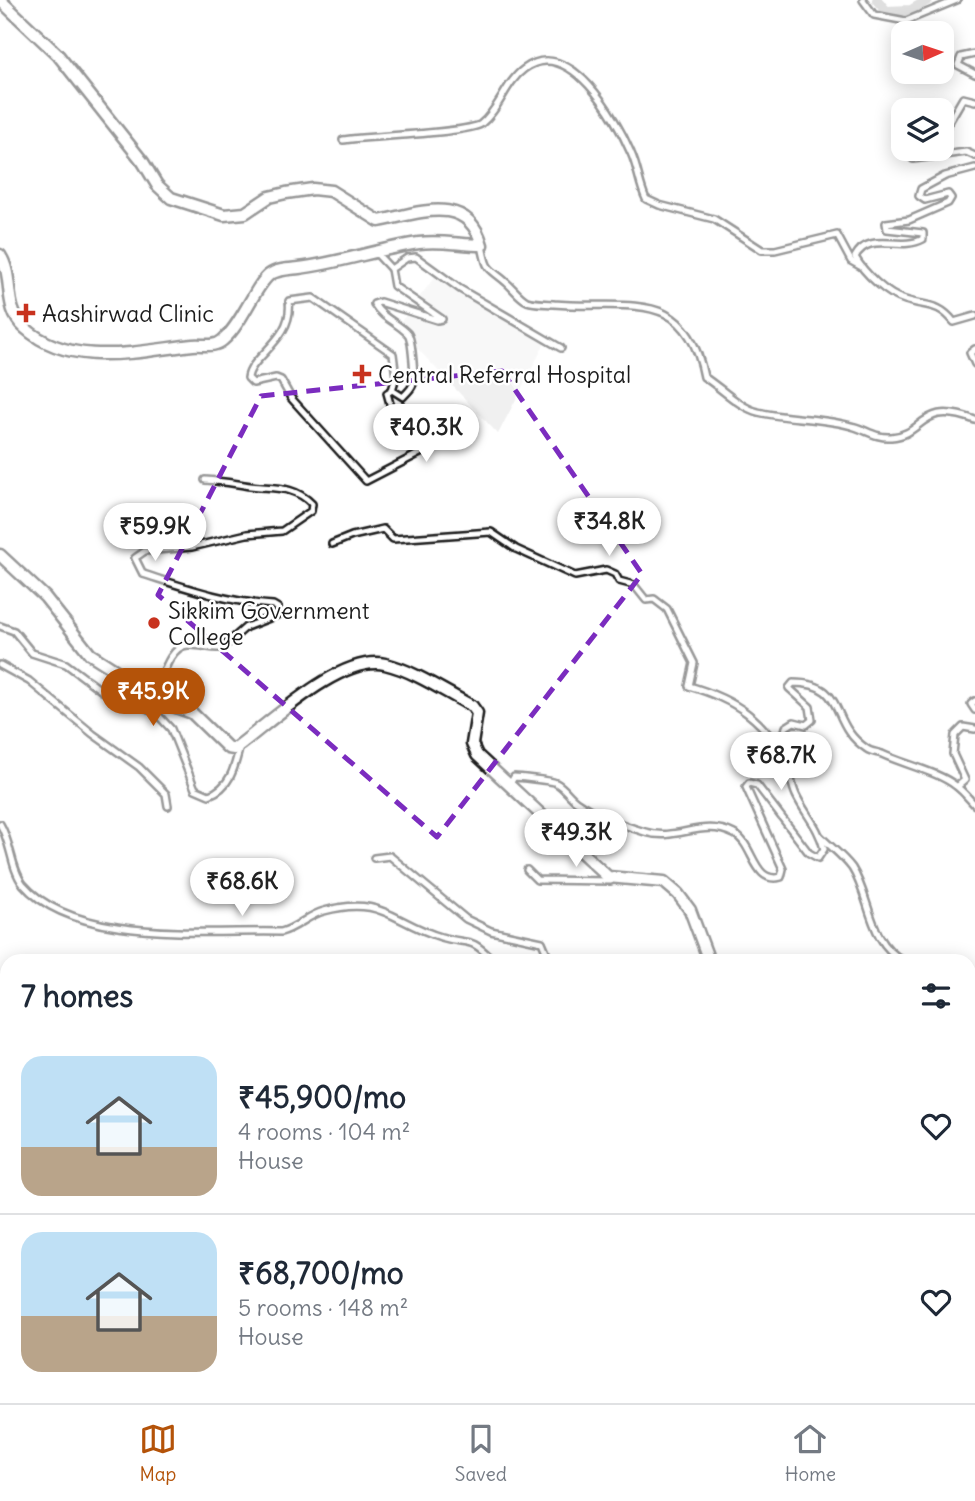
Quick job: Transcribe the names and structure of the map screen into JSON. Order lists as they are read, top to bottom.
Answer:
{
  "places": {
    "health": ["Aashirwad Clinic", "Central Referral Hospital"],
    "other": ["Sikkim Government College"]
  },
  "north": "right",
  "page": {
    "price": [
      "₹40.3K",
      "₹34.8K",
      "₹59.9K",
      "₹45.9K",
      "₹68.7K",
      "₹49.3K",
      "₹68.6K"
    ],
    "heading": "7 homes",
    "list": [
      {
        "name": "₹45,900/mo",
        "note": "4 rooms · 104 m² · House"
      },
      {
        "name": "₹68,700/mo",
        "note": "5 rooms · 148 m² · House"
      }
    ],
    "tabs": ["Map", "Saved", "Home"]
  }
}
